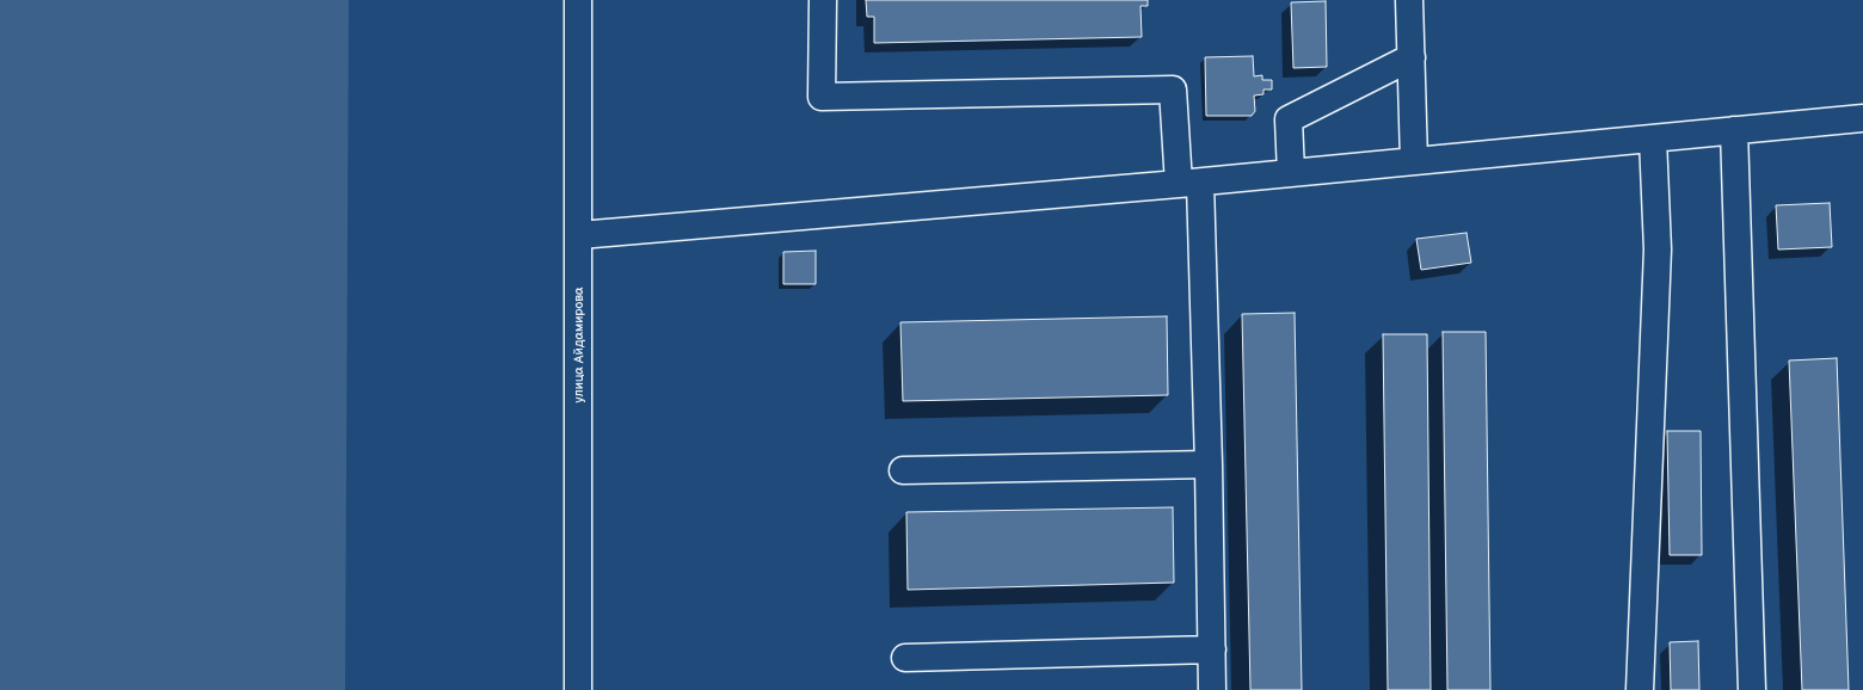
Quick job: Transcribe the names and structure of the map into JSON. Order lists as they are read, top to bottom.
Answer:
{
  "streets": {
    "main road": ["улица Айдамирова"]
  }
}
